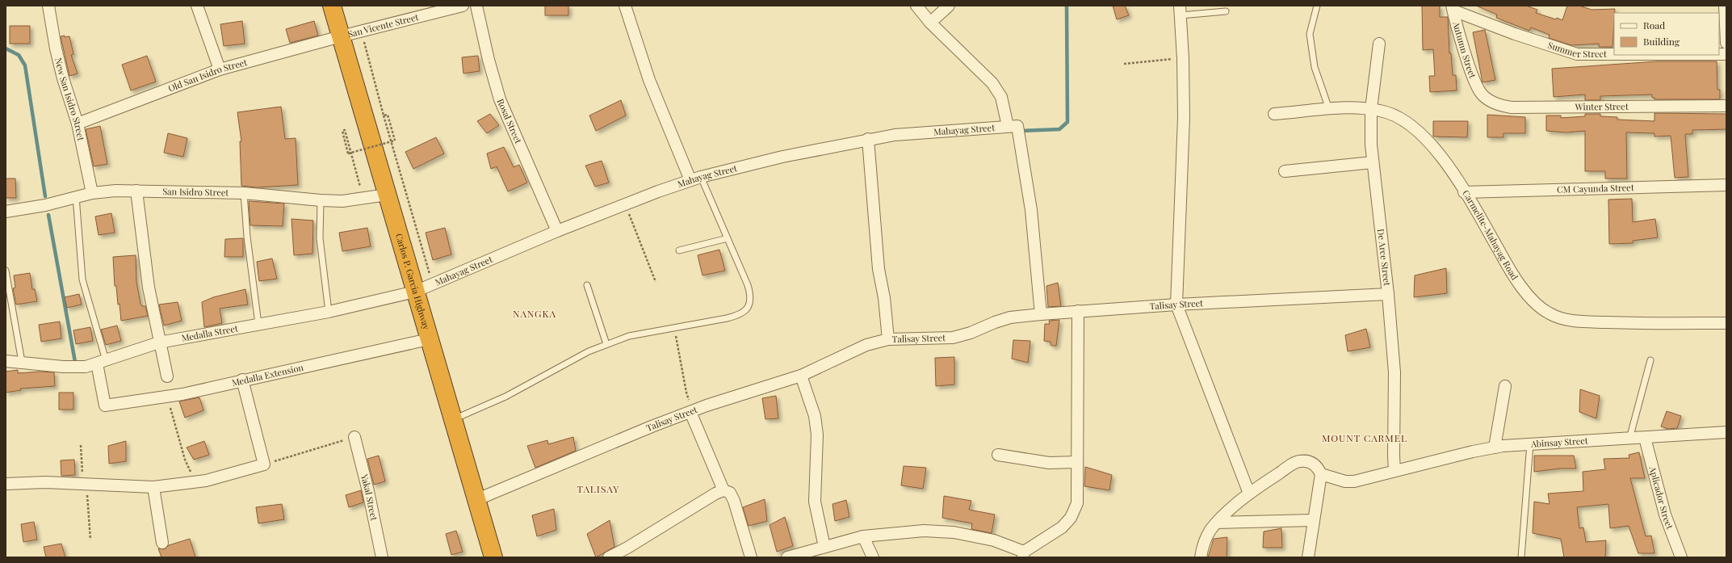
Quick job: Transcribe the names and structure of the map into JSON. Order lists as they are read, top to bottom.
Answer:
{
  "streets": {
    "highway": ["Carlos P. Garcia Highway"],
    "street": [
      "San Vicente Street",
      "Summer Street",
      "Autumn Street",
      "Old San Isidro Street",
      "New San Isidro Street",
      "Winter Street",
      "Rosal Street",
      "Mahayag Street",
      "CM Cayunda Street",
      "San Isidro Street",
      "Carmelite-Mahayag Road",
      "De Arce Street",
      "Talisay Street",
      "Medalla Street",
      "Medalla Extension",
      "Abinsay Street",
      "Yakal Street",
      "Aplicador Street"
    ]
  },
  "crossings": [
    ["San Vicente Street", "Old San Isidro Street"],
    ["San Vicente Street", "Carlos P. Garcia Highway"],
    ["Summer Street", "Autumn Street"],
    ["Autumn Street", "Winter Street"],
    ["Old San Isidro Street", "New San Isidro Street"],
    ["Old San Isidro Street", "Carlos P. Garcia Highway"],
    ["New San Isidro Street", "San Isidro Street"],
    ["Rosal Street", "Mahayag Street"],
    ["Mahayag Street", "Carlos P. Garcia Highway"],
    ["Mahayag Street", "Medalla Street"],
    ["CM Cayunda Street", "Carmelite-Mahayag Road"],
    ["San Isidro Street", "Carlos P. Garcia Highway"],
    ["Carmelite-Mahayag Road", "De Arce Street"],
    ["De Arce Street", "Talisay Street"],
    ["De Arce Street", "Abinsay Street"],
    ["Carlos P. Garcia Highway", "Talisay Street"],
    ["Carlos P. Garcia Highway", "Medalla Street"],
    ["Carlos P. Garcia Highway", "Medalla Extension"],
    ["Medalla Street", "Medalla Extension"],
    ["Abinsay Street", "Aplicador Street"]
  ],
  "districts": ["NANGKA", "MOUNT CARMEL", "TALISAY"],
  "legend": ["Road", "Building"]
}
